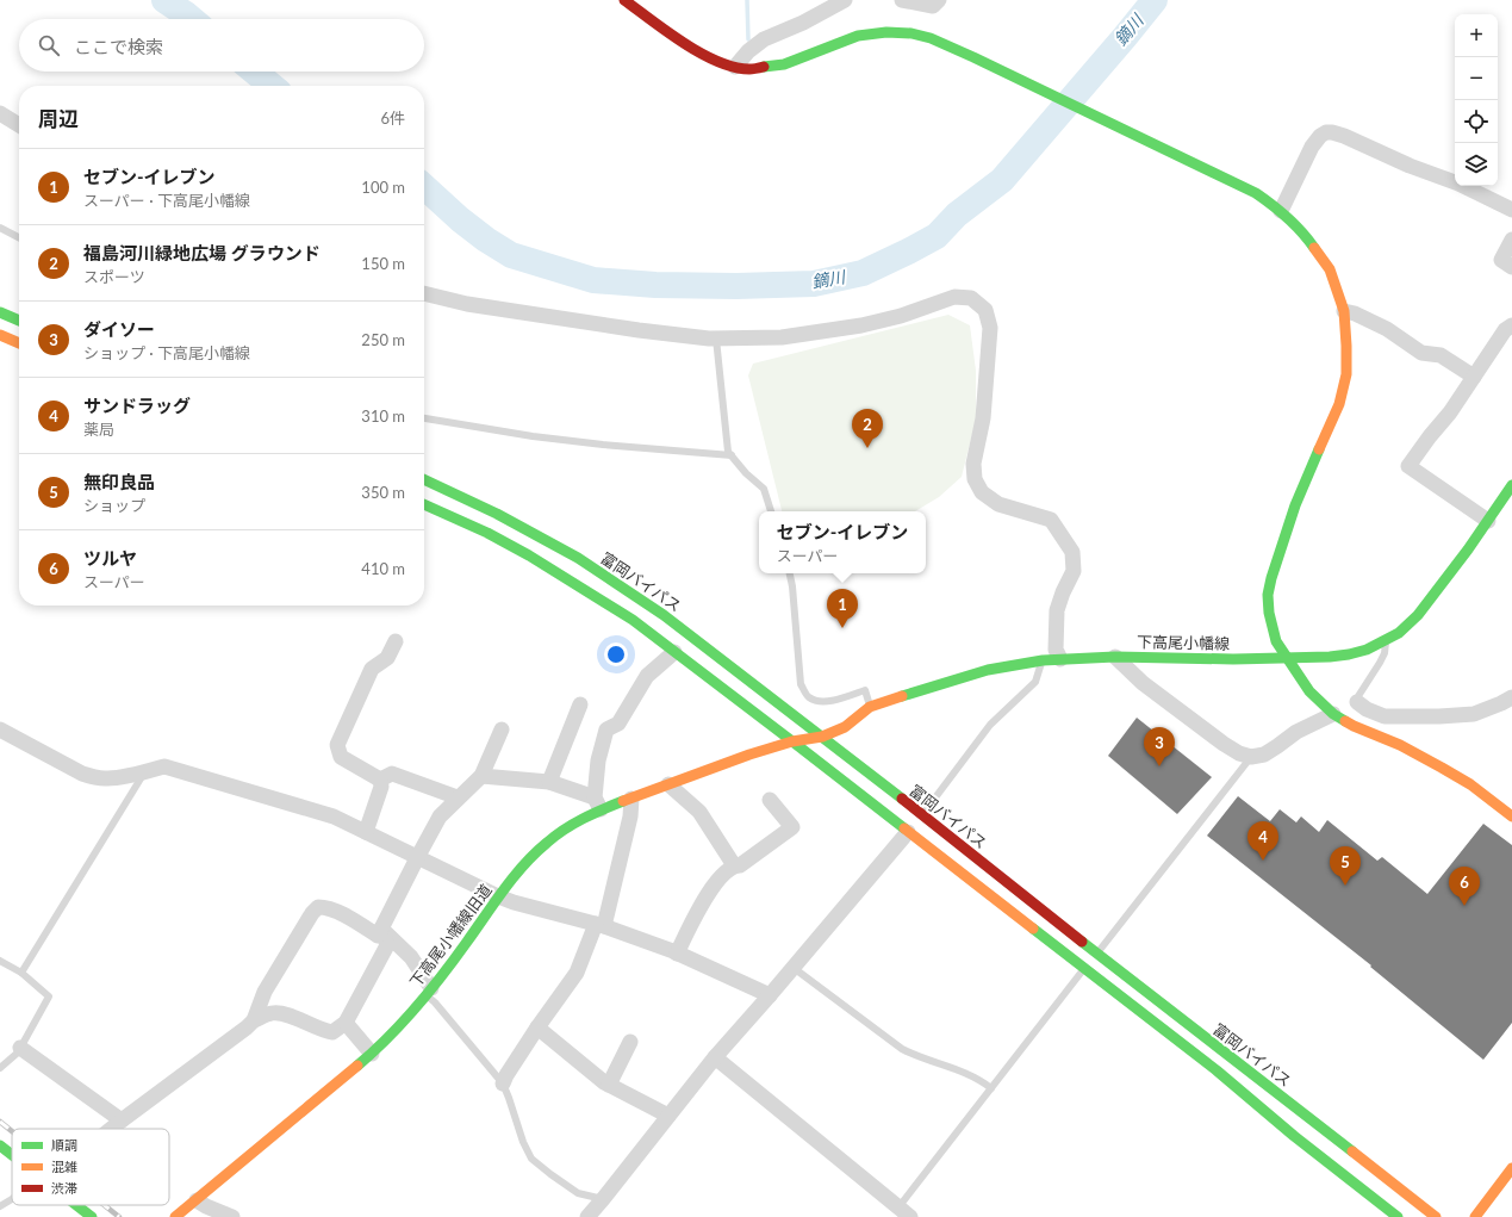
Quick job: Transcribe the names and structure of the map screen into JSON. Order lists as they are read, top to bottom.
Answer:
{
  "streets": {
    "main road": ["富岡バイパス", "下高尾小幡線", "下高尾小幡線旧道"]
  },
  "crossings": [
    ["富岡バイパス", "下高尾小幡線"],
    ["下高尾小幡線", "下高尾小幡線旧道"]
  ],
  "water": ["鏑川"],
  "legend": ["順調", "混雑", "渋滞"],
  "page": {
    "map_buttons": ["+", "−"],
    "search": "ここで検索",
    "heading": ["周辺", "6件"],
    "list": [
      {
        "mark": "1",
        "name": "セブン-イレブン",
        "note": "スーパー · 下高尾小幡線",
        "value": "100 m"
      },
      {
        "mark": "2",
        "name": "福島河川緑地広場 グラウンド",
        "note": "スポーツ",
        "value": "150 m"
      },
      {
        "mark": "3",
        "name": "ダイソー",
        "note": "ショップ · 下高尾小幡線",
        "value": "250 m"
      },
      {
        "mark": "4",
        "name": "サンドラッグ",
        "note": "薬局",
        "value": "310 m"
      },
      {
        "mark": "5",
        "name": "無印良品",
        "note": "ショップ",
        "value": "350 m"
      },
      {
        "mark": "6",
        "name": "ツルヤ",
        "note": "スーパー",
        "value": "410 m"
      }
    ],
    "pins": [
      "2",
      "1",
      "3",
      "4",
      "5",
      "6"
    ],
    "popup": ["セブン-イレブン", "スーパー"]
  }
}
